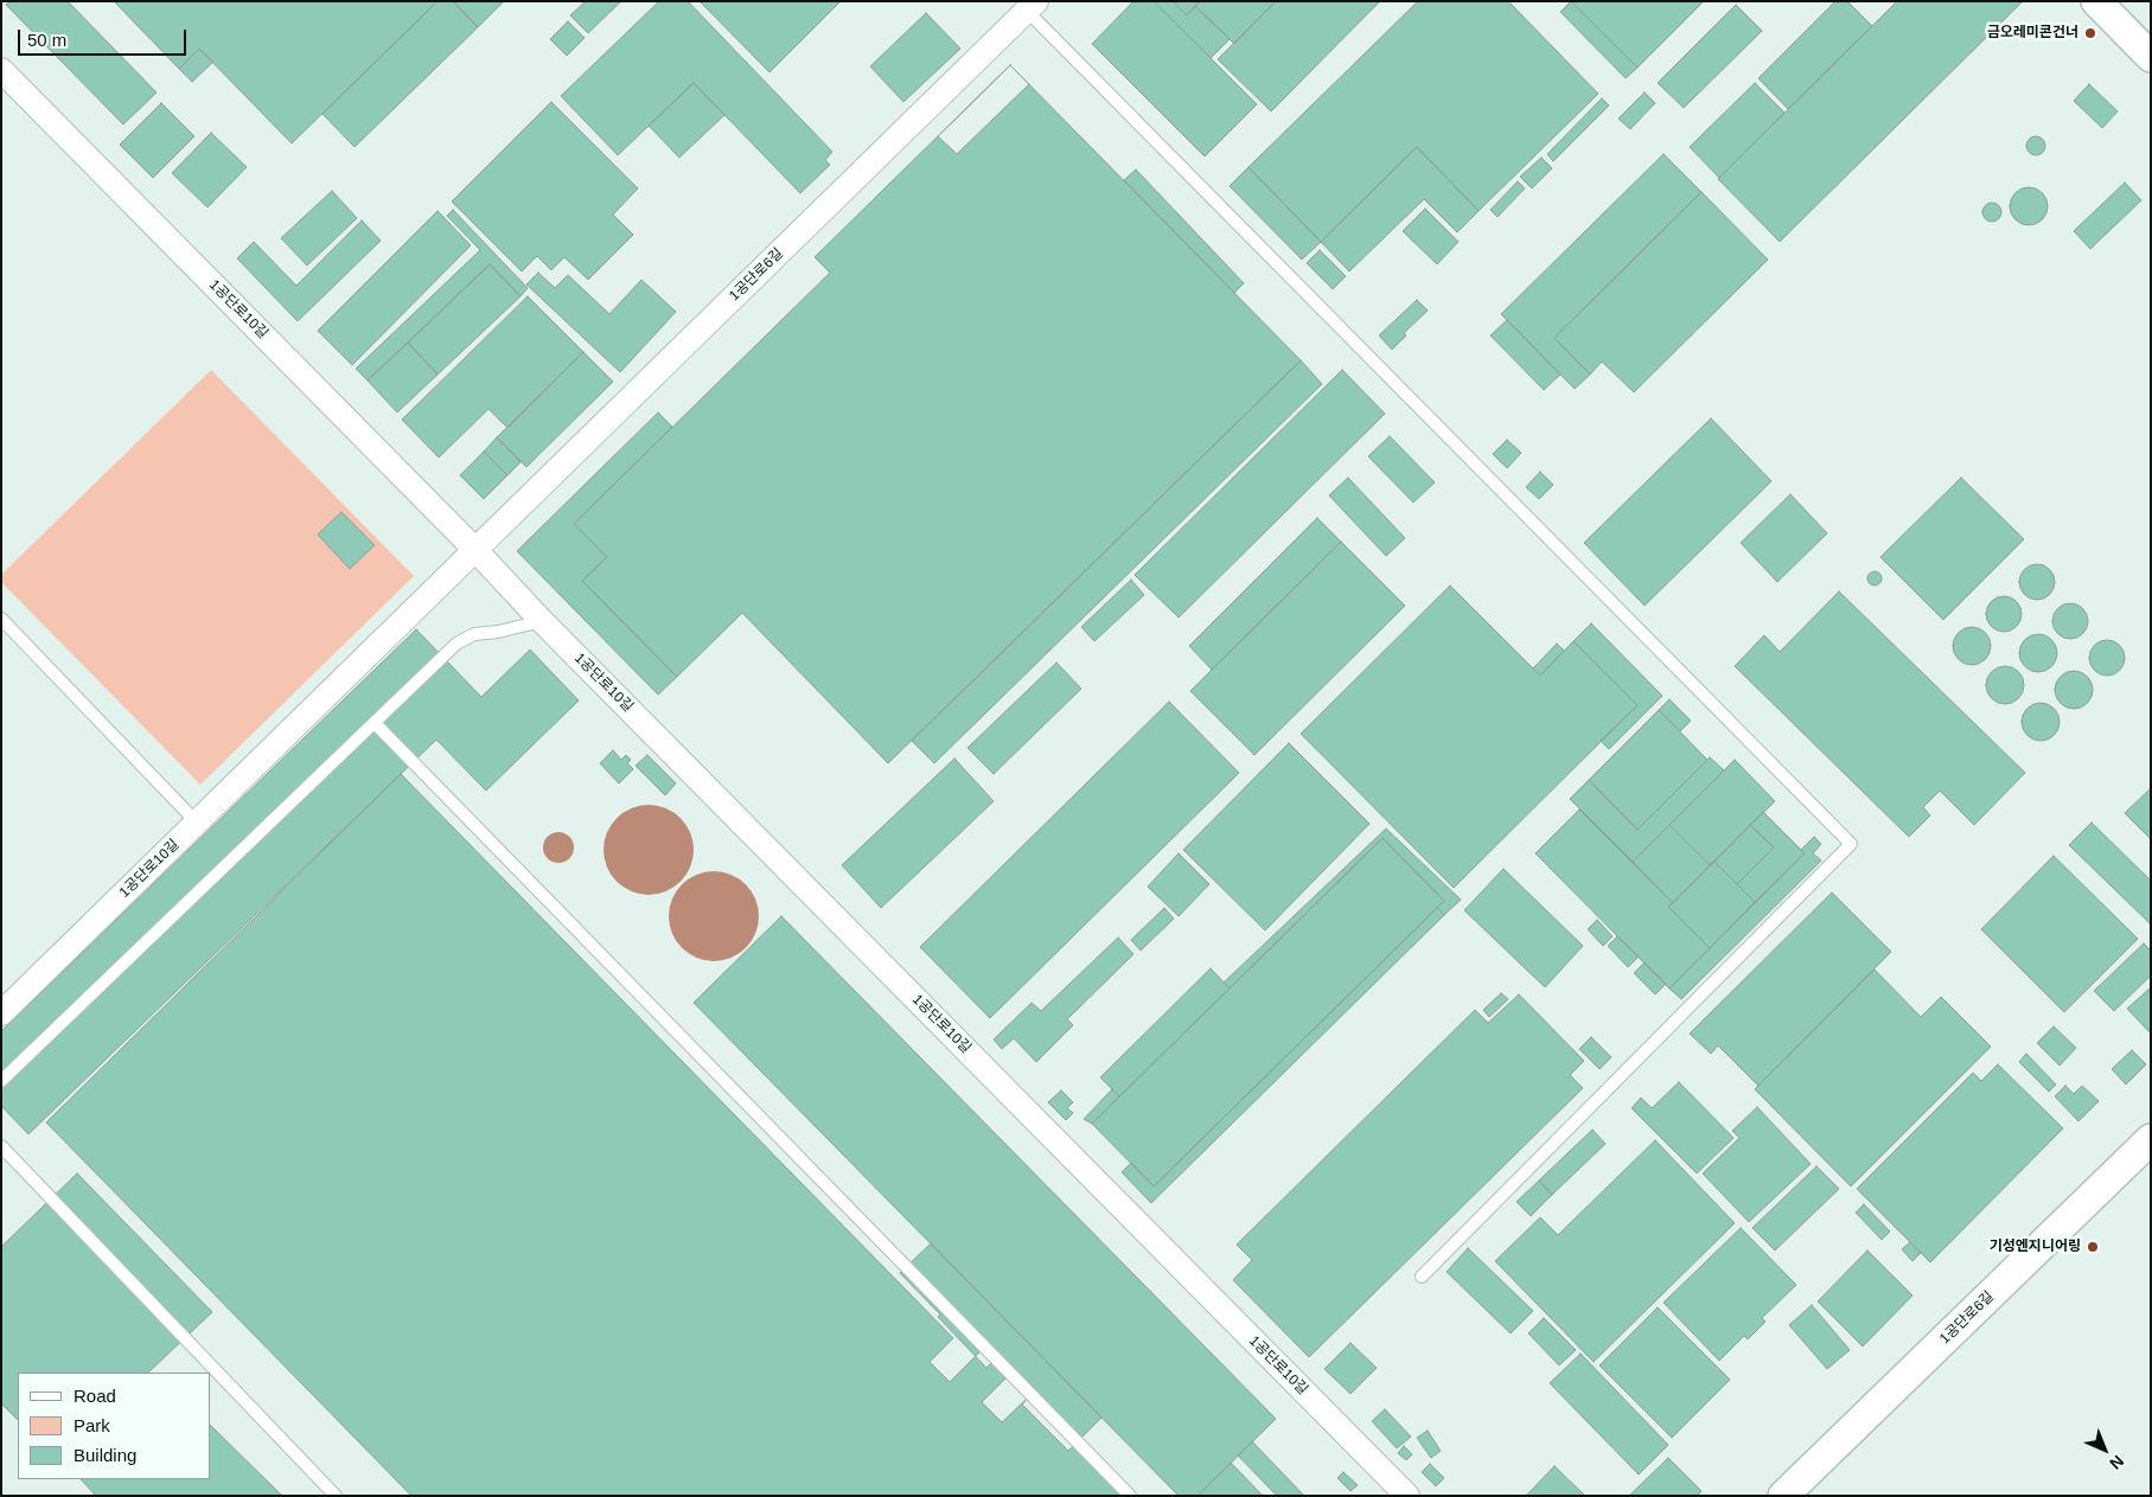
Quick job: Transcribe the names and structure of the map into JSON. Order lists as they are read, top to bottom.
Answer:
{
  "streets": {
    "street": ["1공단로6길", "1공단로10길"]
  },
  "crossings": [
    ["1공단로6길", "1공단로10길"]
  ],
  "places": ["금오레미콘건너", "기성엔지니어링"],
  "legend": ["Road", "Park", "Building"],
  "scale_bar": "50 m",
  "north": "bottom right"
}
